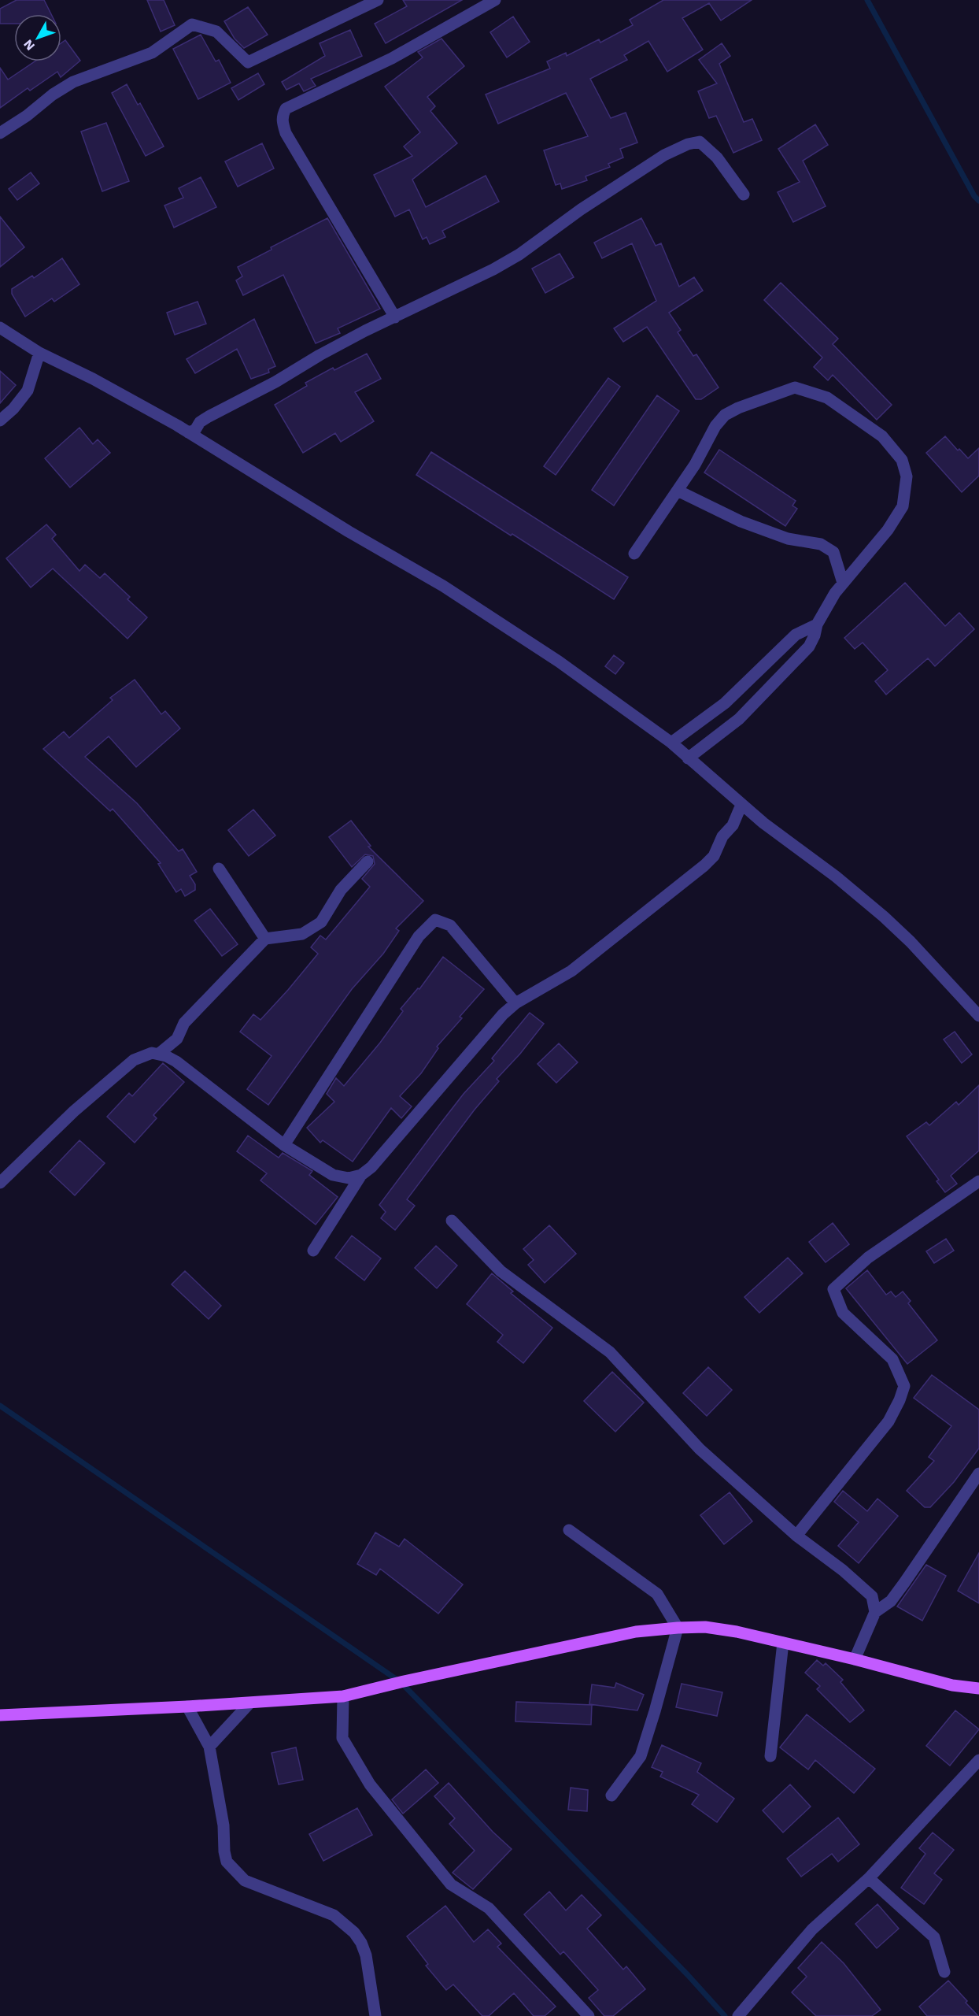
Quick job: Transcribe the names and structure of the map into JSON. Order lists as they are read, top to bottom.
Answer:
{
  "north": "bottom left"
}
